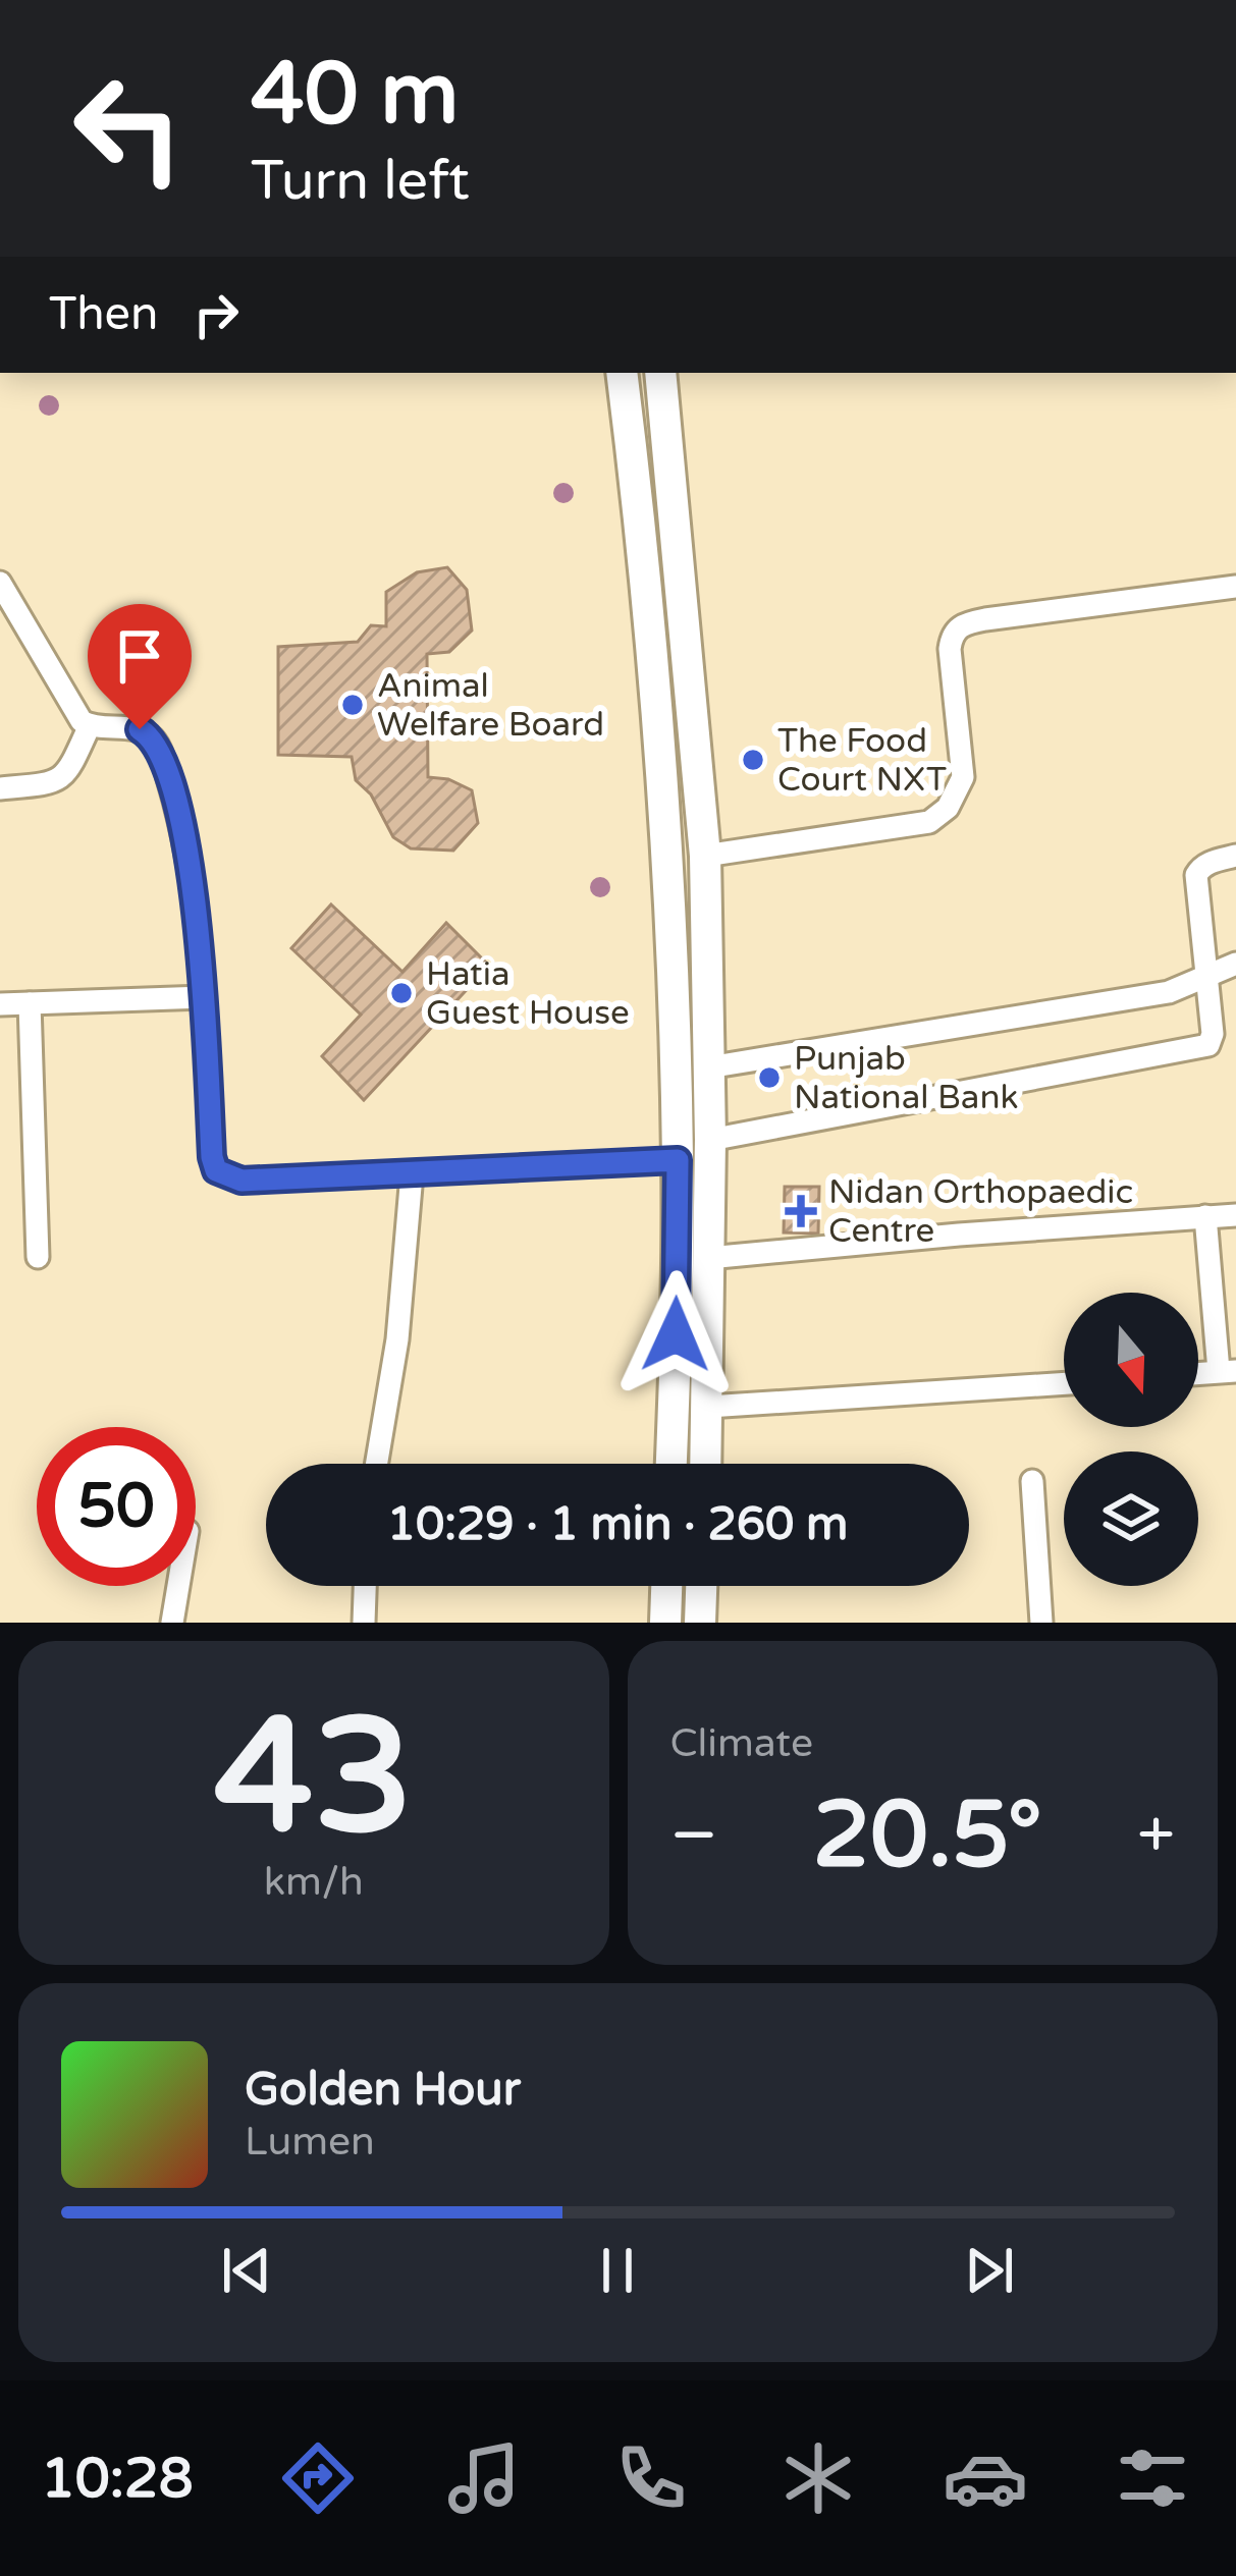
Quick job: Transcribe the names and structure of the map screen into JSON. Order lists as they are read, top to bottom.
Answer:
{
  "places": {
    "other": [
      "Animal Welfare Board",
      "The Food Court NXT",
      "Hatia Guest House",
      "Punjab National Bank"
    ],
    "health": ["Nidan Orthopaedic Centre"]
  },
  "north": "bottom",
  "page": {
    "turn": ["40 m", "Turn left"],
    "then": "Then",
    "limit": "50",
    "trip": "10:29 · 1 min · 260 m",
    "tile": [
      ["43", "km/h"],
      "Climate"
    ],
    "heat": ["−", "20.5°", "+"],
    "song": ["Golden Hour", "Lumen"],
    "tabs": "10:28"
  }
}
